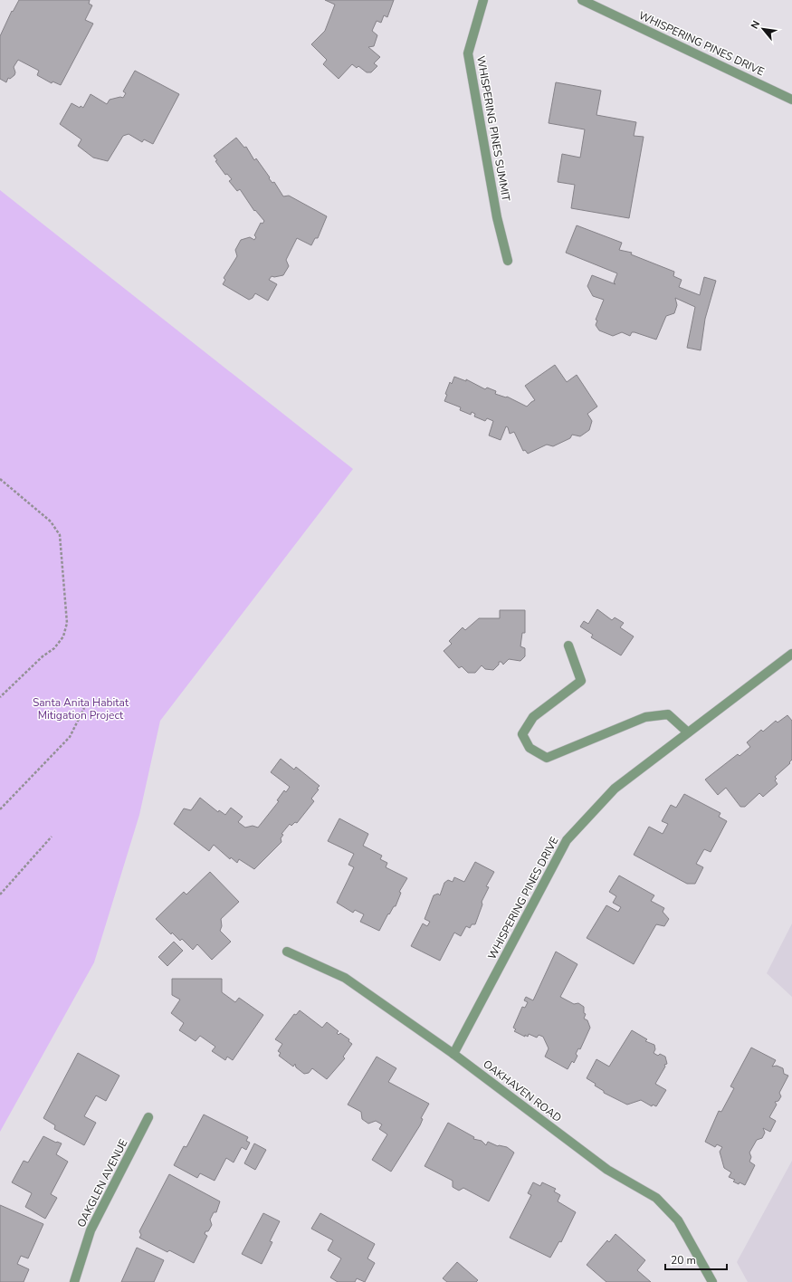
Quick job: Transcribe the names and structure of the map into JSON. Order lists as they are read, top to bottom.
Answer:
{
  "streets": {
    "street": [
      "WHISPERING PINES DRIVE",
      "WHISPERING PINES SUMMIT",
      "OAKHAVEN ROAD",
      "OAKGLEN AVENUE"
    ]
  },
  "crossings": [
    ["WHISPERING PINES DRIVE", "OAKHAVEN ROAD"]
  ],
  "parks": ["Santa Anita Habitat Mitigation Project"],
  "scale_bar": "20 m",
  "north": "top left"
}
